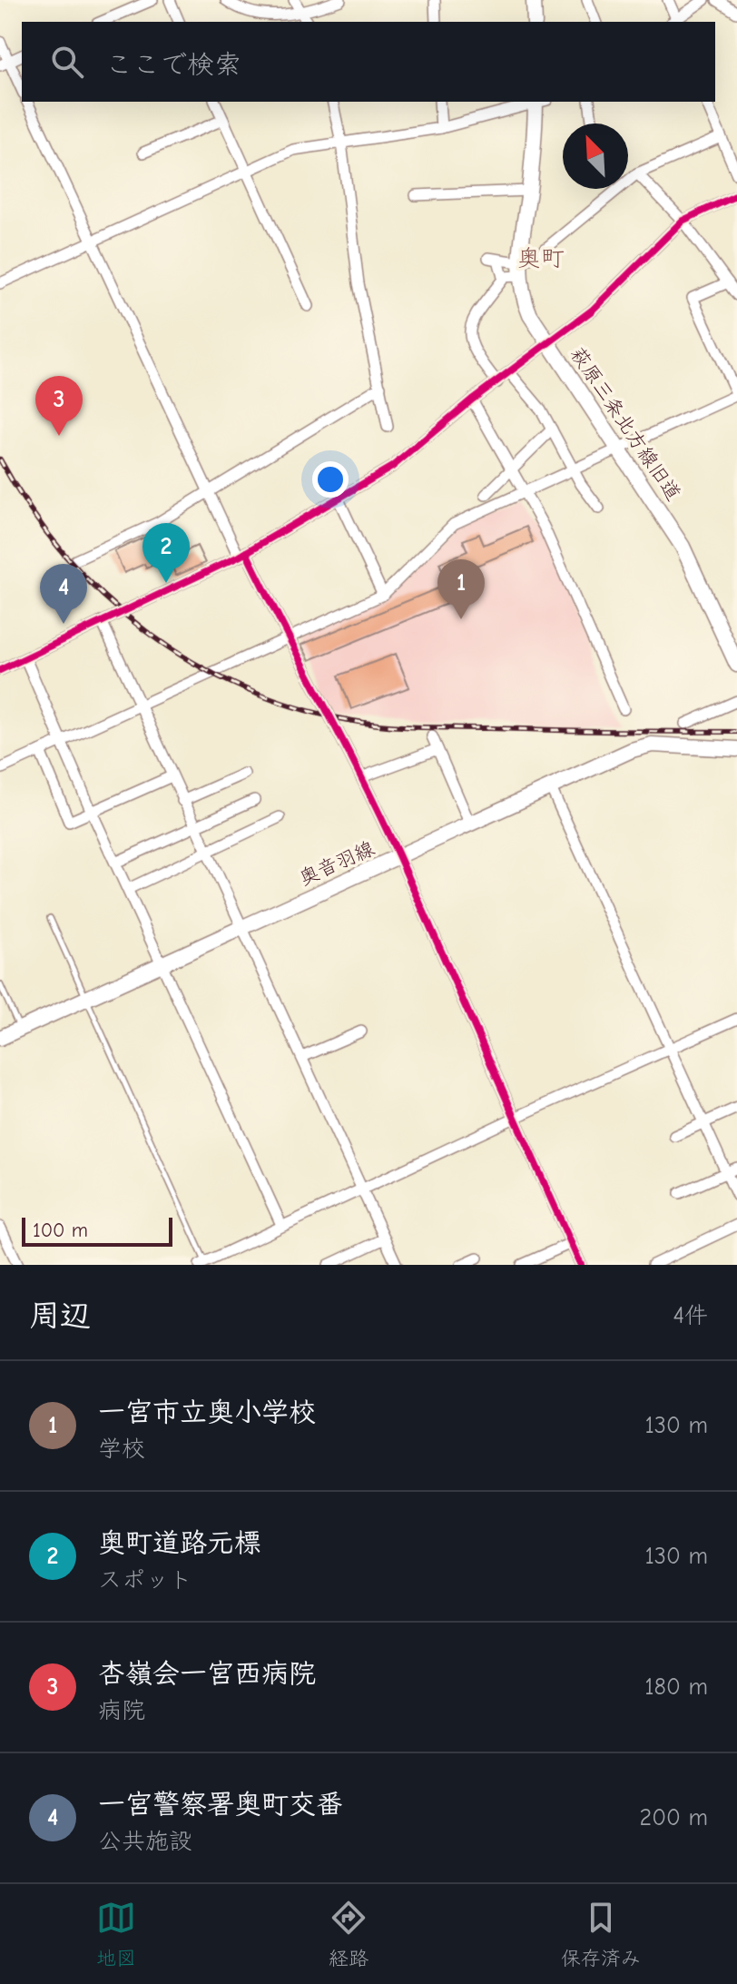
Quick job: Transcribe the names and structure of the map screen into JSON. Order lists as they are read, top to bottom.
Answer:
{
  "streets": {
    "main road": ["萩原三条北方線旧道", "奥音羽線"]
  },
  "districts": ["奥町"],
  "scale_bar": "100 m",
  "north": "top left",
  "page": {
    "search": "ここで検索",
    "pins": [
      "3",
      "2",
      "1",
      "4"
    ],
    "scale": "100 m",
    "heading": ["周辺", "4件"],
    "list": [
      {
        "mark": "1",
        "name": "一宮市立奥小学校",
        "note": "学校",
        "value": "130 m"
      },
      {
        "mark": "2",
        "name": "奥町道路元標",
        "note": "スポット",
        "value": "130 m"
      },
      {
        "mark": "3",
        "name": "杏嶺会一宮西病院",
        "note": "病院",
        "value": "180 m"
      },
      {
        "mark": "4",
        "name": "一宮警察署奥町交番",
        "note": "公共施設",
        "value": "200 m"
      }
    ],
    "nav": ["地図", "経路", "保存済み"]
  }
}
